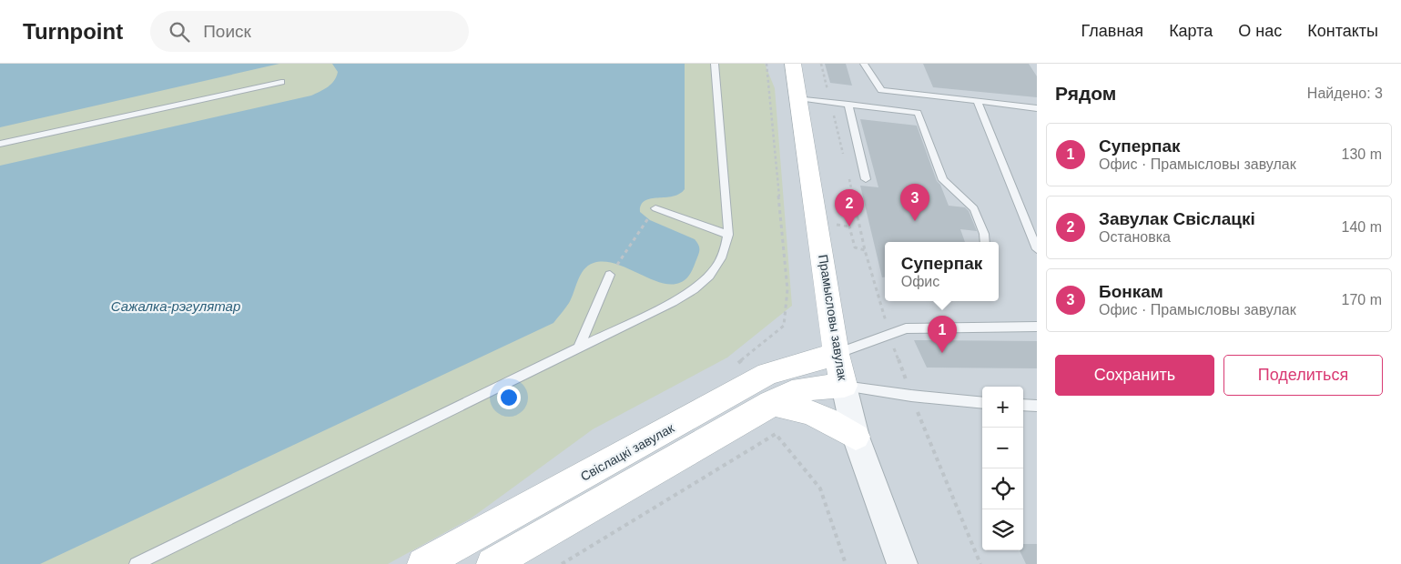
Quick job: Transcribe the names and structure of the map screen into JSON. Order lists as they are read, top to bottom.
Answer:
{
  "streets": {
    "main road": ["Прамысловы завулак", "Свіслацкі завулак"]
  },
  "crossings": [
    ["Прамысловы завулак", "Свіслацкі завулак"]
  ],
  "water": ["Сажалка-рэгулятар"],
  "page": {
    "header": "Turnpoint",
    "search": "Поиск",
    "nav": [
      "Главная",
      "Карта",
      "О нас",
      "Контакты"
    ],
    "heading": ["Рядом", "Найдено: 3"],
    "list": [
      {
        "mark": "1",
        "name": "Суперпак",
        "note": "Офис · Прамысловы завулак",
        "value": "130 m"
      },
      {
        "mark": "2",
        "name": "Завулак Свіслацкі",
        "note": "Остановка",
        "value": "140 m"
      },
      {
        "mark": "3",
        "name": "Бонкам",
        "note": "Офис · Прамысловы завулак",
        "value": "170 m"
      }
    ],
    "pins": ["3", "2", "1"],
    "popup": ["Суперпак", "Офис"],
    "buttons": ["Сохранить", "Поделиться"],
    "map_buttons": ["+", "−"]
  }
}
